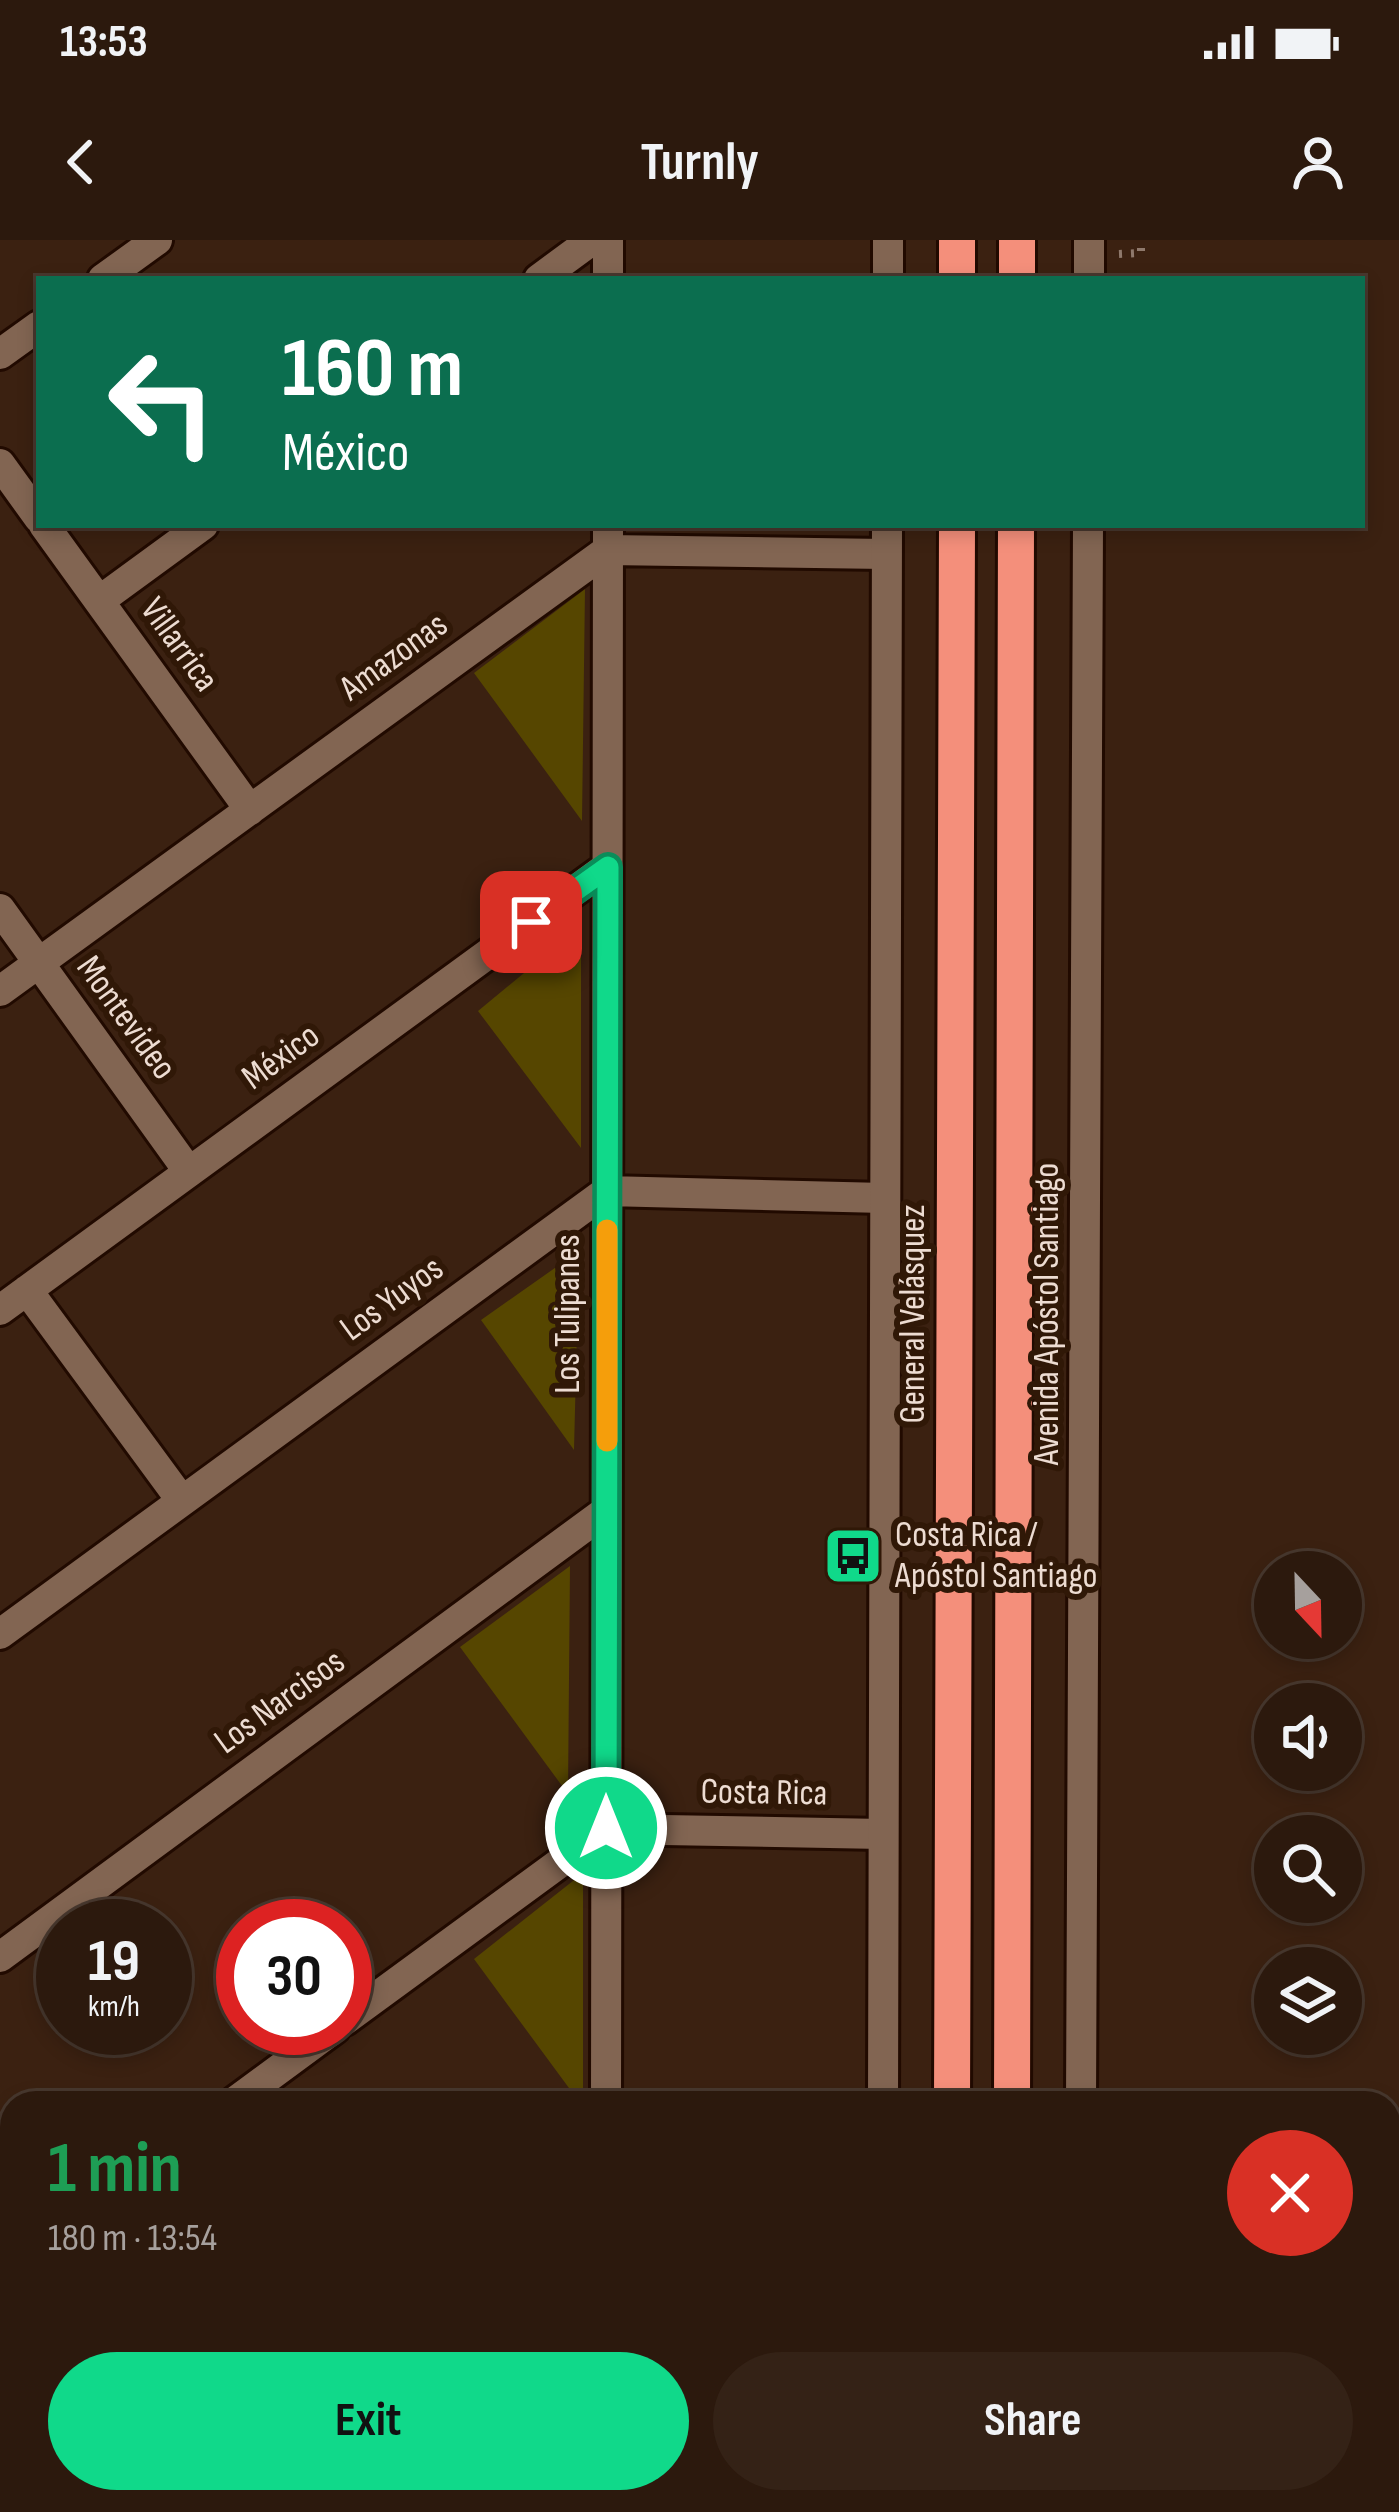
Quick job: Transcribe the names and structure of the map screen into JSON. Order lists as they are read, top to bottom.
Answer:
{
  "streets": {
    "highway": ["General Velásquez"],
    "street": [
      "Villarrica",
      "Amazonas",
      "Montevideo",
      "México",
      "Los Yuyos",
      "Los Tulipanes",
      "Avenida Apóstol Santiago",
      "Los Narcisos",
      "Costa Rica"
    ]
  },
  "crossings": [
    ["Villarrica", "Amazonas"],
    ["Amazonas", "Montevideo"],
    ["Amazonas", "Los Tulipanes"],
    ["Montevideo", "México"],
    ["México", "Los Tulipanes"],
    ["Los Yuyos", "Los Tulipanes"],
    ["Los Tulipanes", "Los Narcisos"],
    ["Los Tulipanes", "Costa Rica"]
  ],
  "places": {
    "bus stop": ["Costa Rica / Apóstol Santiago"]
  },
  "north": "bottom",
  "page": {
    "status": "13:53",
    "header": "Turnly",
    "turn": ["160 m", "México"],
    "speed": "19 km/h",
    "limit": "30",
    "heading": ["1 min", "180 m · 13:54"],
    "buttons": ["Exit", "Share"]
  }
}
